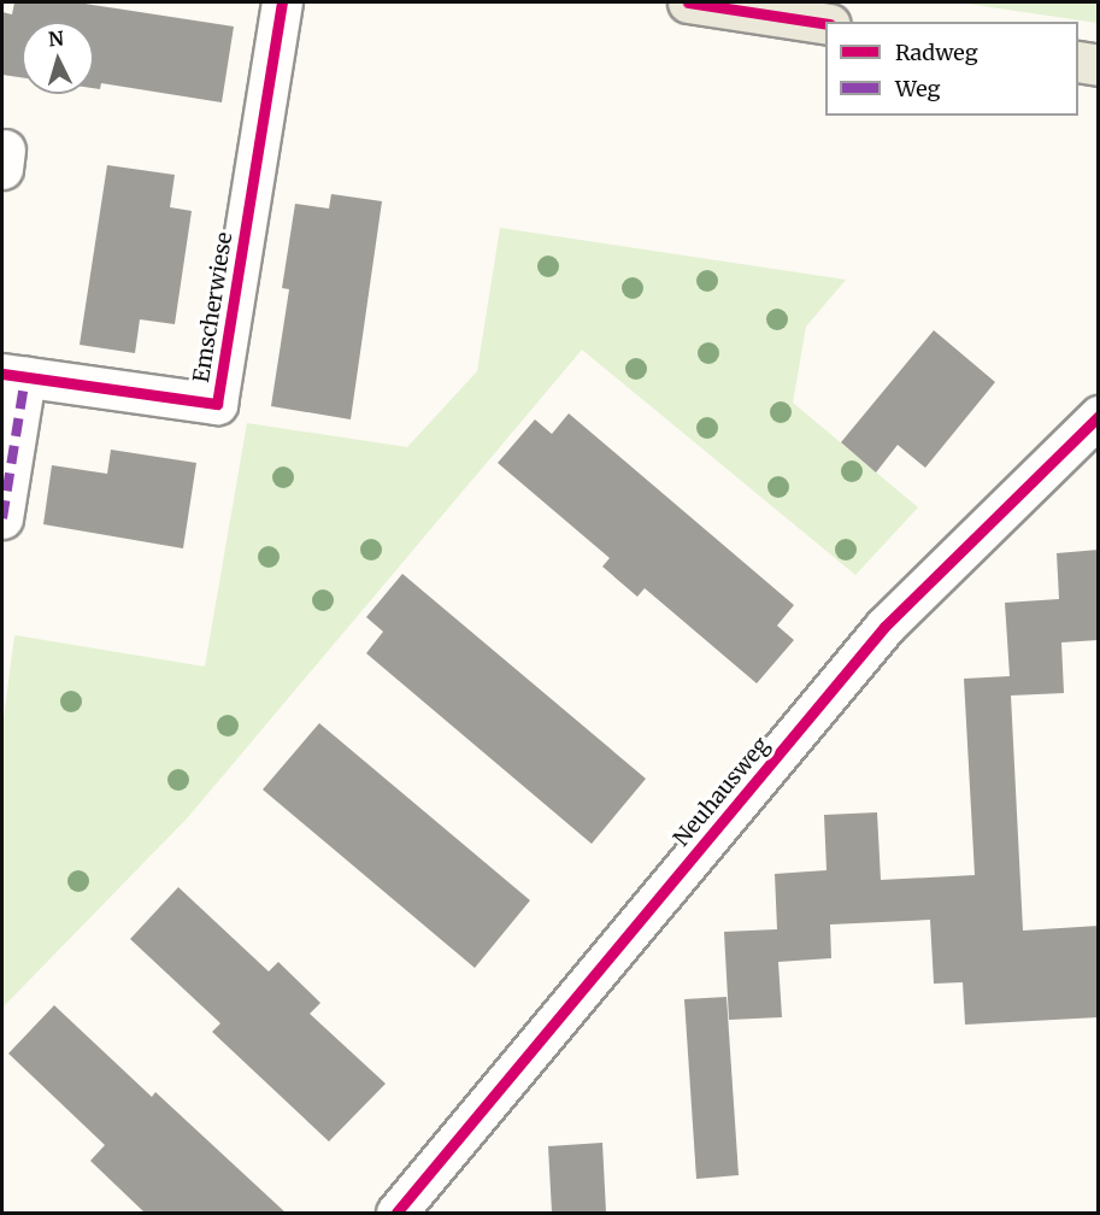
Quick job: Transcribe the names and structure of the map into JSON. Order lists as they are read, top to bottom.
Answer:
{
  "streets": {
    "street": ["Emscherwiese", "Neuhausweg"]
  },
  "legend": ["Radweg", "Weg"],
  "north": "top"
}
